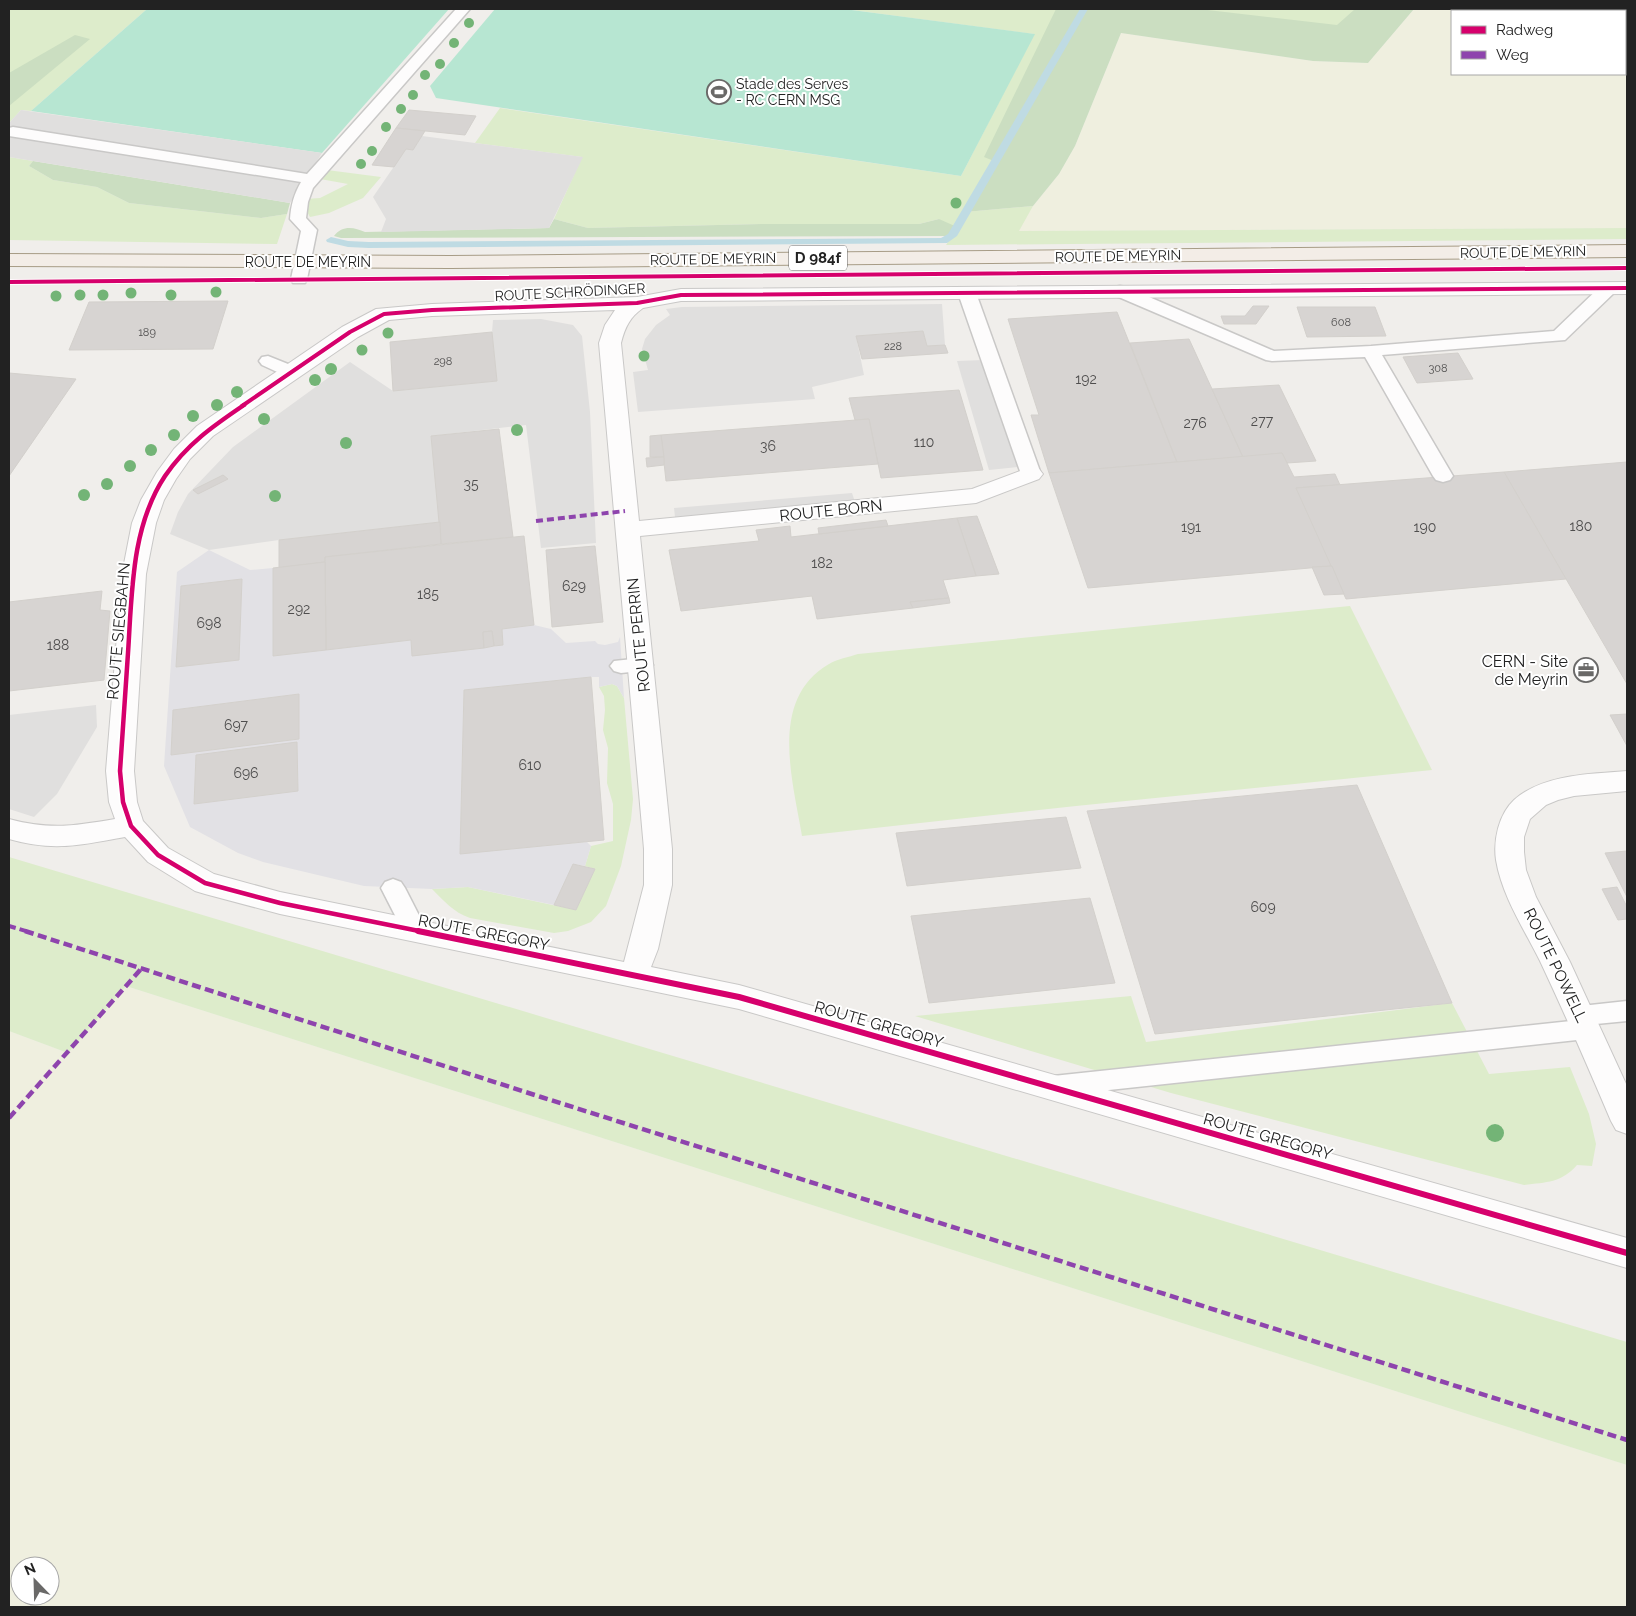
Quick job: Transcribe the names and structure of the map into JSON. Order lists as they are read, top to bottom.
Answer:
{
  "streets": {
    "main road": ["ROUTE DE MEYRIN", "D 984f"],
    "street": [
      "ROUTE SCHRÖDINGER",
      "ROUTE BORN",
      "ROUTE SIEGBAHN",
      "ROUTE PERRIN",
      "ROUTE GREGORY",
      "ROUTE POWELL"
    ]
  },
  "crossings": [
    ["ROUTE SCHRÖDINGER", "ROUTE SIEGBAHN"],
    ["ROUTE SCHRÖDINGER", "ROUTE PERRIN"],
    ["ROUTE BORN", "ROUTE PERRIN"],
    ["ROUTE SIEGBAHN", "ROUTE GREGORY"],
    ["ROUTE PERRIN", "ROUTE GREGORY"]
  ],
  "places": {
    "sports": ["Stade des Serves - RC CERN MSG"],
    "office": ["CERN - Site de Meyrin"]
  },
  "house_numbers": [
    "608",
    "189",
    "228",
    "298",
    "308",
    "192",
    "277",
    "276",
    "110",
    "36",
    "35",
    "180",
    "191",
    "190",
    "182",
    "629",
    "185",
    "292",
    "698",
    "188",
    "697",
    "610",
    "696",
    "609"
  ],
  "legend": ["Radweg", "Weg"],
  "north": "top left"
}
